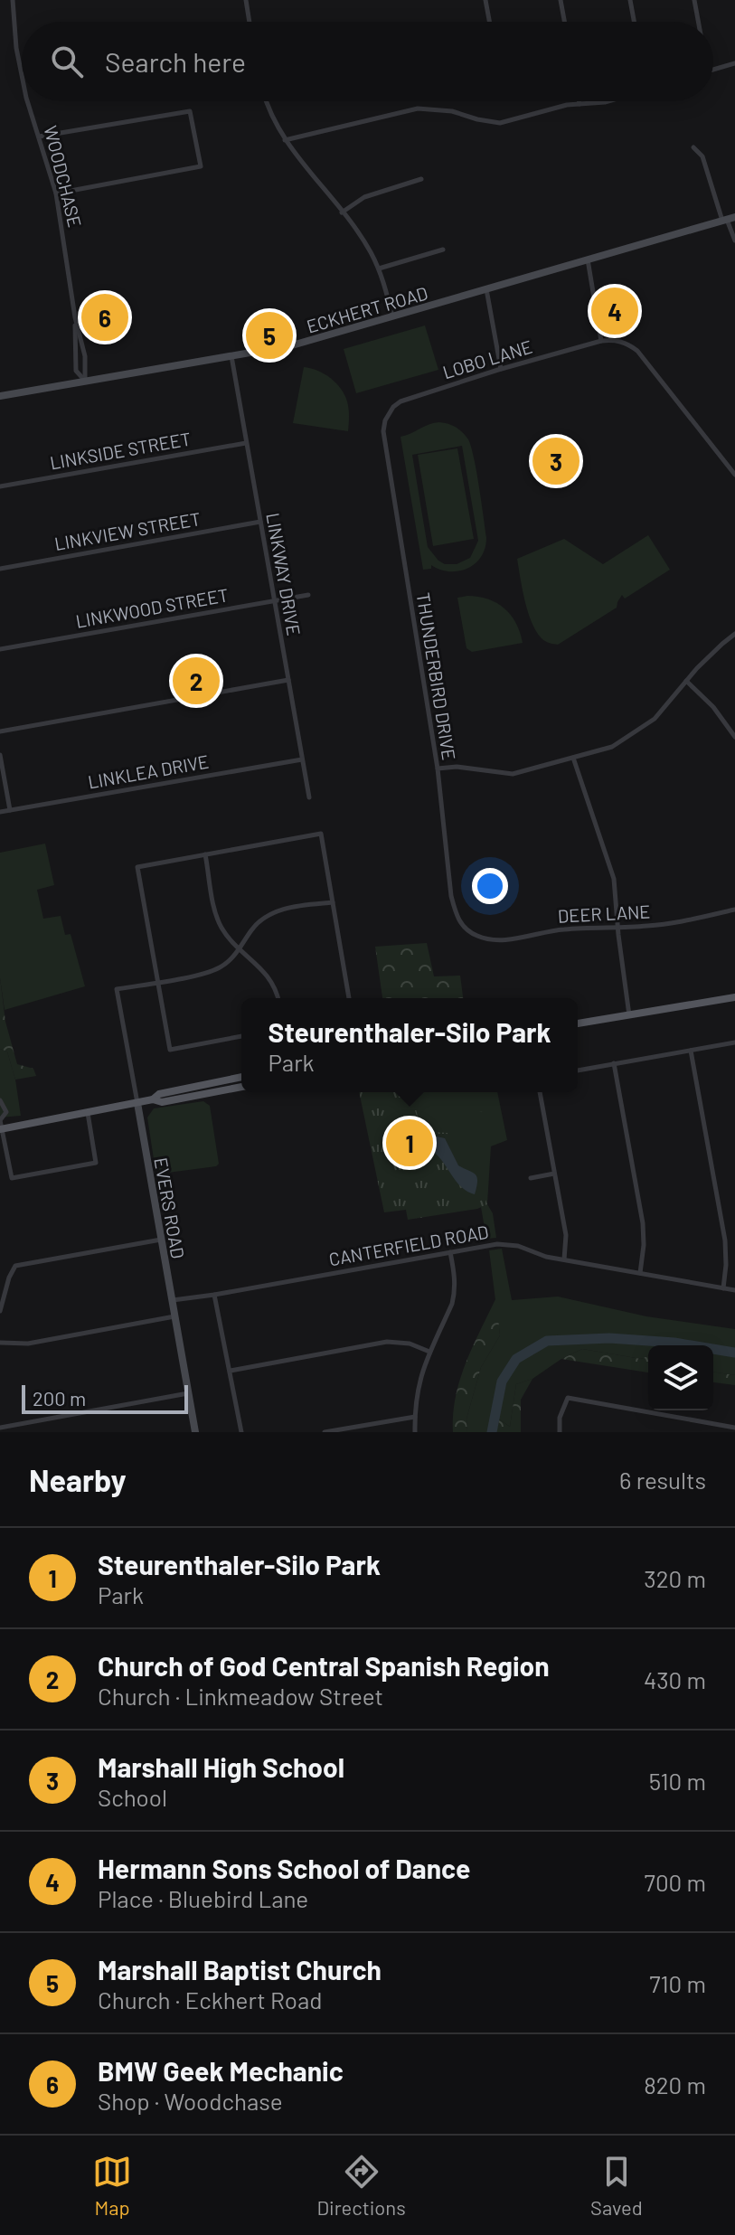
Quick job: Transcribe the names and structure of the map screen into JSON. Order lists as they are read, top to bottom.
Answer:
{
  "streets": {
    "main road": ["ECKHERT ROAD", "EVERS ROAD"],
    "street": [
      "WOODCHASE",
      "LOBO LANE",
      "LINKSIDE STREET",
      "LINKVIEW STREET",
      "LINKWAY DRIVE",
      "LINKWOOD STREET",
      "THUNDERBIRD DRIVE",
      "LINKLEA DRIVE",
      "DEER LANE",
      "CANTERFIELD ROAD"
    ]
  },
  "crossings": [
    ["WOODCHASE", "ECKHERT ROAD"],
    ["ECKHERT ROAD", "LINKWAY DRIVE"],
    ["LOBO LANE", "THUNDERBIRD DRIVE"],
    ["LINKSIDE STREET", "LINKWAY DRIVE"],
    ["LINKVIEW STREET", "LINKWAY DRIVE"],
    ["LINKWAY DRIVE", "LINKWOOD STREET"],
    ["LINKWAY DRIVE", "LINKLEA DRIVE"],
    ["THUNDERBIRD DRIVE", "DEER LANE"],
    ["EVERS ROAD", "CANTERFIELD ROAD"]
  ],
  "scale_bar": "200 m",
  "page": {
    "search": "Search here",
    "pins": [
      "4",
      "6",
      "5",
      "3",
      "2",
      "1"
    ],
    "popup": ["Steurenthaler-Silo Park", "Park"],
    "scale": "200 m",
    "heading": ["Nearby", "6 results"],
    "list": [
      {
        "mark": "1",
        "name": "Steurenthaler-Silo Park",
        "note": "Park",
        "value": "320 m"
      },
      {
        "mark": "2",
        "name": "Church of God Central Spanish Region",
        "note": "Church · Linkmeadow Street",
        "value": "430 m"
      },
      {
        "mark": "3",
        "name": "Marshall High School",
        "note": "School",
        "value": "510 m"
      },
      {
        "mark": "4",
        "name": "Hermann Sons School of Dance",
        "note": "Place · Bluebird Lane",
        "value": "700 m"
      },
      {
        "mark": "5",
        "name": "Marshall Baptist Church",
        "note": "Church · Eckhert Road",
        "value": "710 m"
      },
      {
        "mark": "6",
        "name": "BMW Geek Mechanic",
        "note": "Shop · Woodchase",
        "value": "820 m"
      }
    ],
    "nav": ["Map", "Directions", "Saved"]
  }
}
